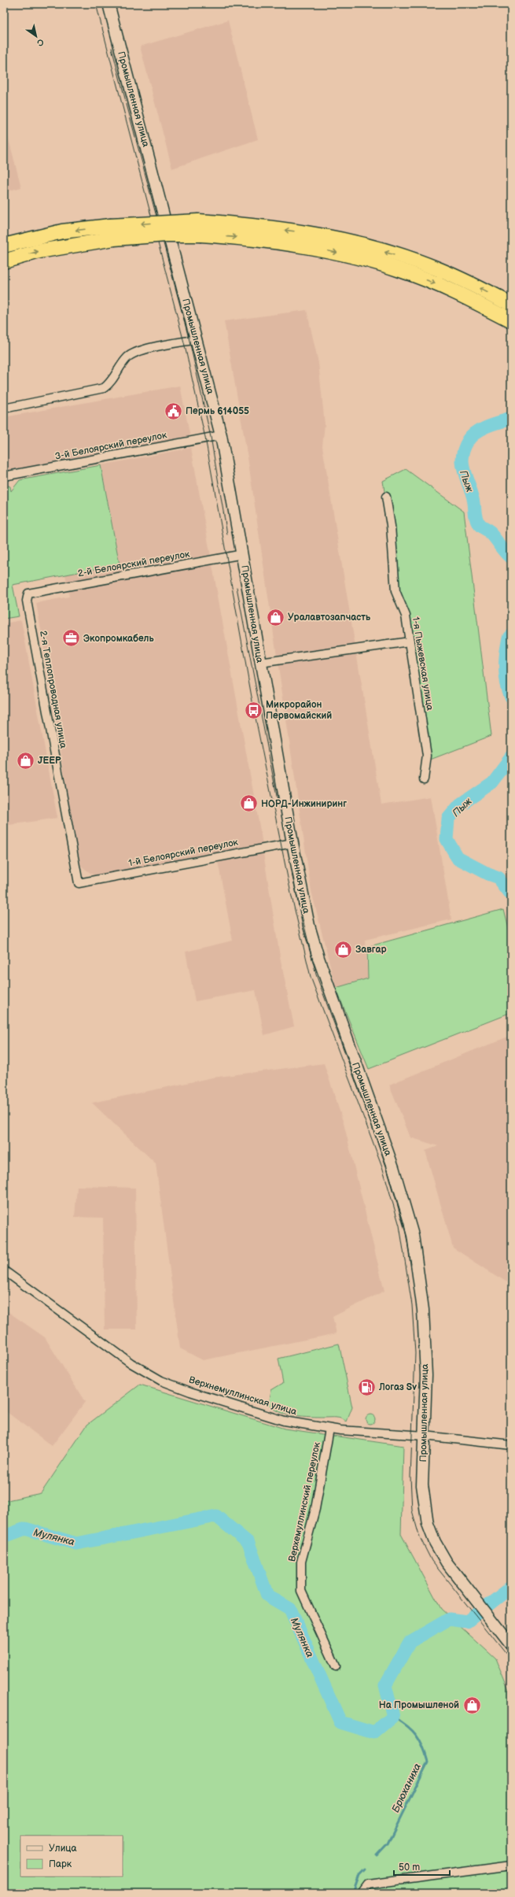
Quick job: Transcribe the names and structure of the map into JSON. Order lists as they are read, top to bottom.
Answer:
{
  "streets": {
    "street": [
      "Промышленная улица",
      "3-й Белоярский переулок",
      "2-й Белоярский переулок",
      "1-я Пыжевская улица",
      "2-я Теплопроводная улица",
      "1-й Белоярский переулок",
      "Верхнемуллинская улица",
      "Верхемуллинский переулок"
    ]
  },
  "crossings": [
    ["Промышленная улица", "3-й Белоярский переулок"],
    ["Промышленная улица", "2-й Белоярский переулок"],
    ["Промышленная улица", "1-й Белоярский переулок"],
    ["Промышленная улица", "Верхнемуллинская улица"],
    ["2-й Белоярский переулок", "2-я Теплопроводная улица"],
    ["2-я Теплопроводная улица", "1-й Белоярский переулок"],
    ["Верхнемуллинская улица", "Верхемуллинский переулок"]
  ],
  "water": ["Пыж", "Мулянка", "Брюханиха"],
  "places": {
    "public building": ["Пермь 614055"],
    "shop": [
      "Уралавтозапчасть",
      "JEEP",
      "НОРД-Инжиниринг",
      "Завгар",
      "На Промышленой"
    ],
    "office": ["Экопромкабель"],
    "bus stop": ["Микрорайон Первомайский"],
    "fuel station": ["Логаз Sv"]
  },
  "legend": ["Улица", "Парк"],
  "scale_bar": "50 m",
  "north": "bottom right"
}
